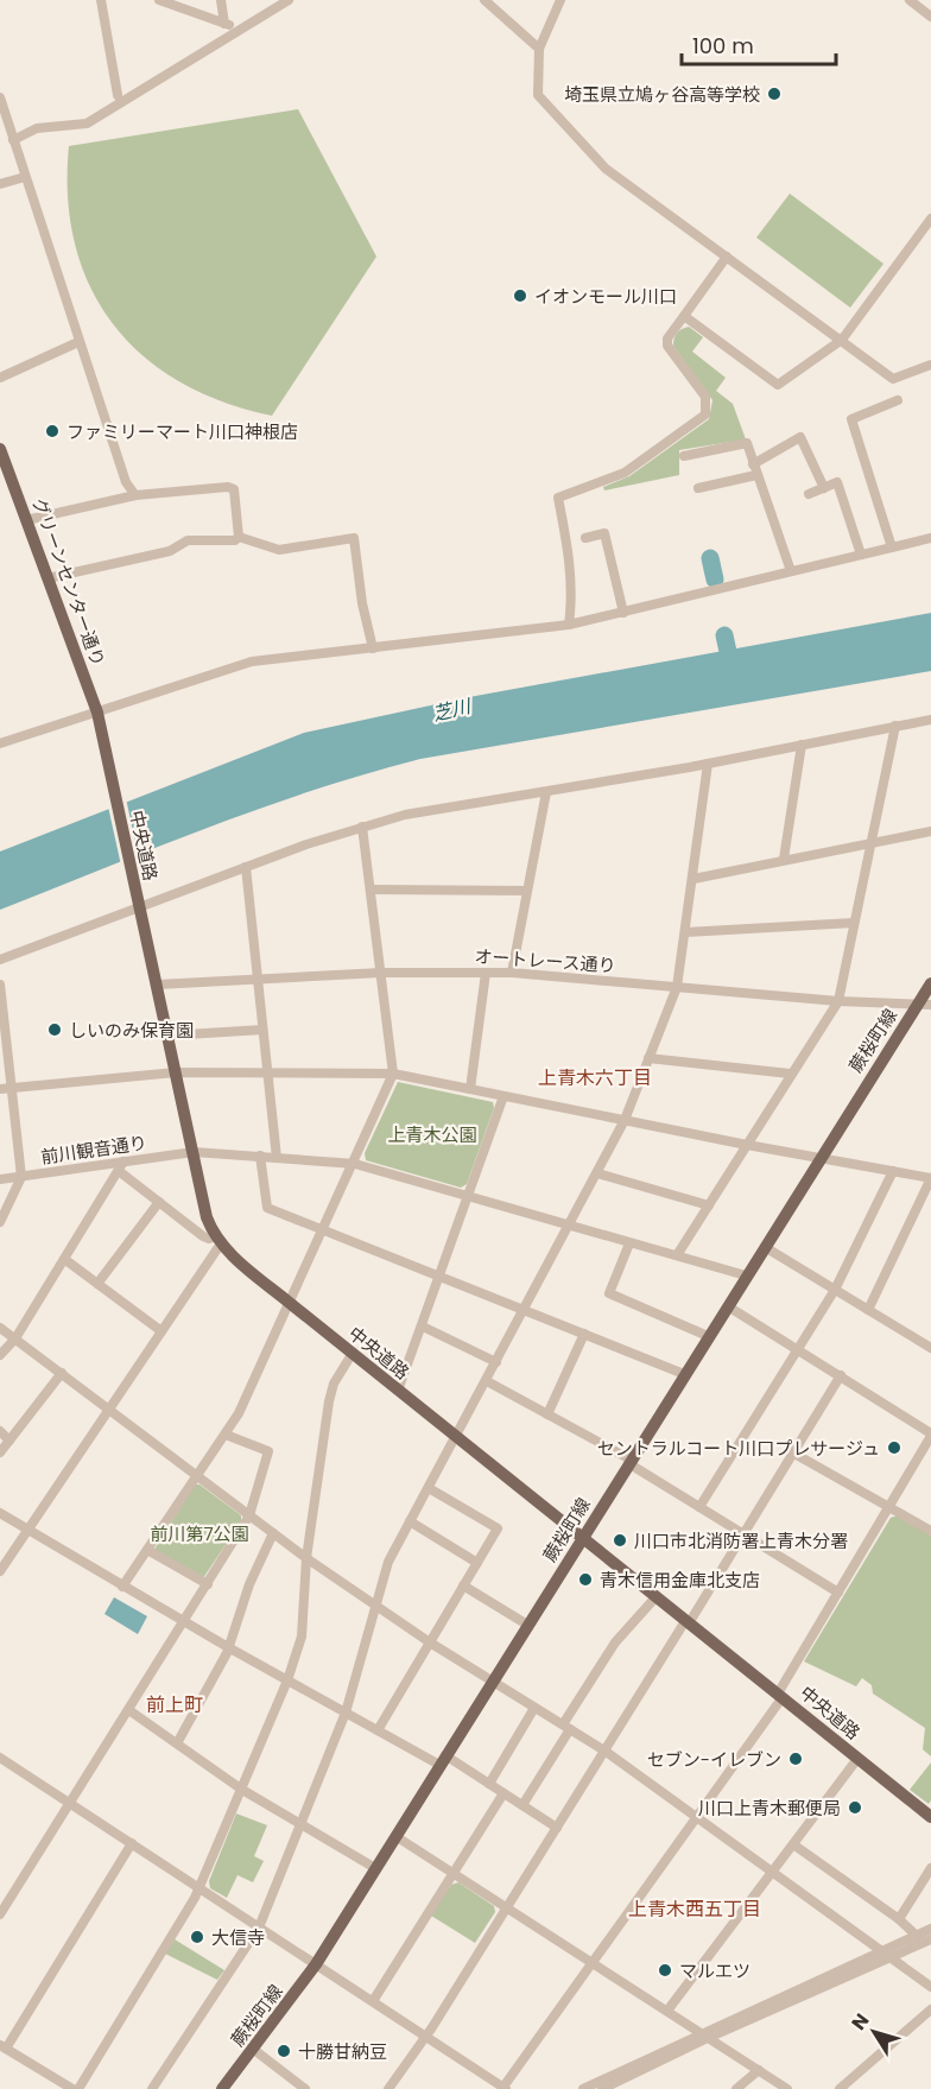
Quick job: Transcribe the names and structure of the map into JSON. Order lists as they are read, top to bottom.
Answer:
{
  "streets": {
    "main road": ["グリーンセンター通り", "中央道路", "蕨桜町線"],
    "street": ["オートレース通り", "前川観音通り"]
  },
  "crossings": [
    ["グリーンセンター通り", "中央道路"],
    ["中央道路", "オートレース通り"],
    ["中央道路", "蕨桜町線"],
    ["中央道路", "前川観音通り"],
    ["オートレース通り", "蕨桜町線"],
    ["蕨桜町線", "前川観音通り"]
  ],
  "districts": ["上青木六丁目", "前上町", "上青木西五丁目"],
  "water": ["芝川"],
  "parks": ["上青木公園", "前川第7公園"],
  "places": [
    "埼玉県立鳩ヶ谷高等学校",
    "イオンモール川口",
    "ファミリーマート川口神根店",
    "しいのみ保育園",
    "セントラルコート川口プレサージュ",
    "川口市北消防署上青木分署",
    "青木信用金庫北支店",
    "セブン-イレブン",
    "川口上青木郵便局",
    "大信寺",
    "マルエツ",
    "十勝甘納豆"
  ],
  "scale_bar": "100 m",
  "north": "top left"
}
